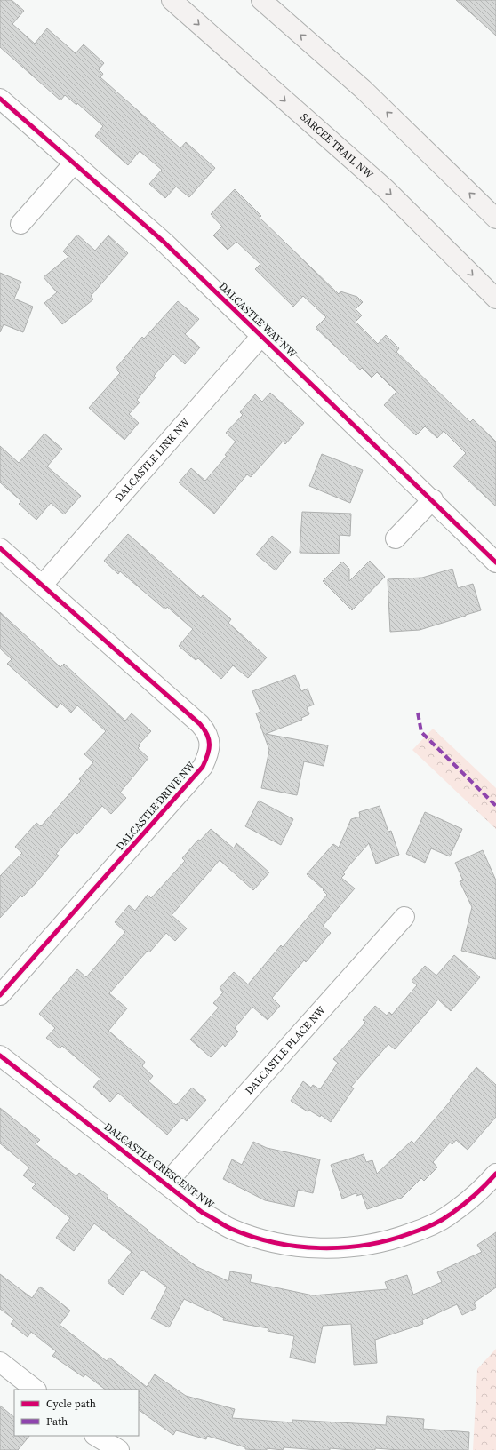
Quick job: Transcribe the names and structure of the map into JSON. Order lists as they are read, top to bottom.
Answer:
{
  "streets": {
    "main road": ["SARCEE TRAIL NW"],
    "street": [
      "DALCASTLE WAY NW",
      "DALCASTLE LINK NW",
      "DALCASTLE DRIVE NW",
      "DALCASTLE PLACE NW",
      "DALCASTLE CRESCENT NW"
    ]
  },
  "crossings": [
    ["DALCASTLE WAY NW", "DALCASTLE LINK NW"],
    ["DALCASTLE LINK NW", "DALCASTLE DRIVE NW"],
    ["DALCASTLE PLACE NW", "DALCASTLE CRESCENT NW"]
  ],
  "legend": ["Cycle path", "Path"]
}
